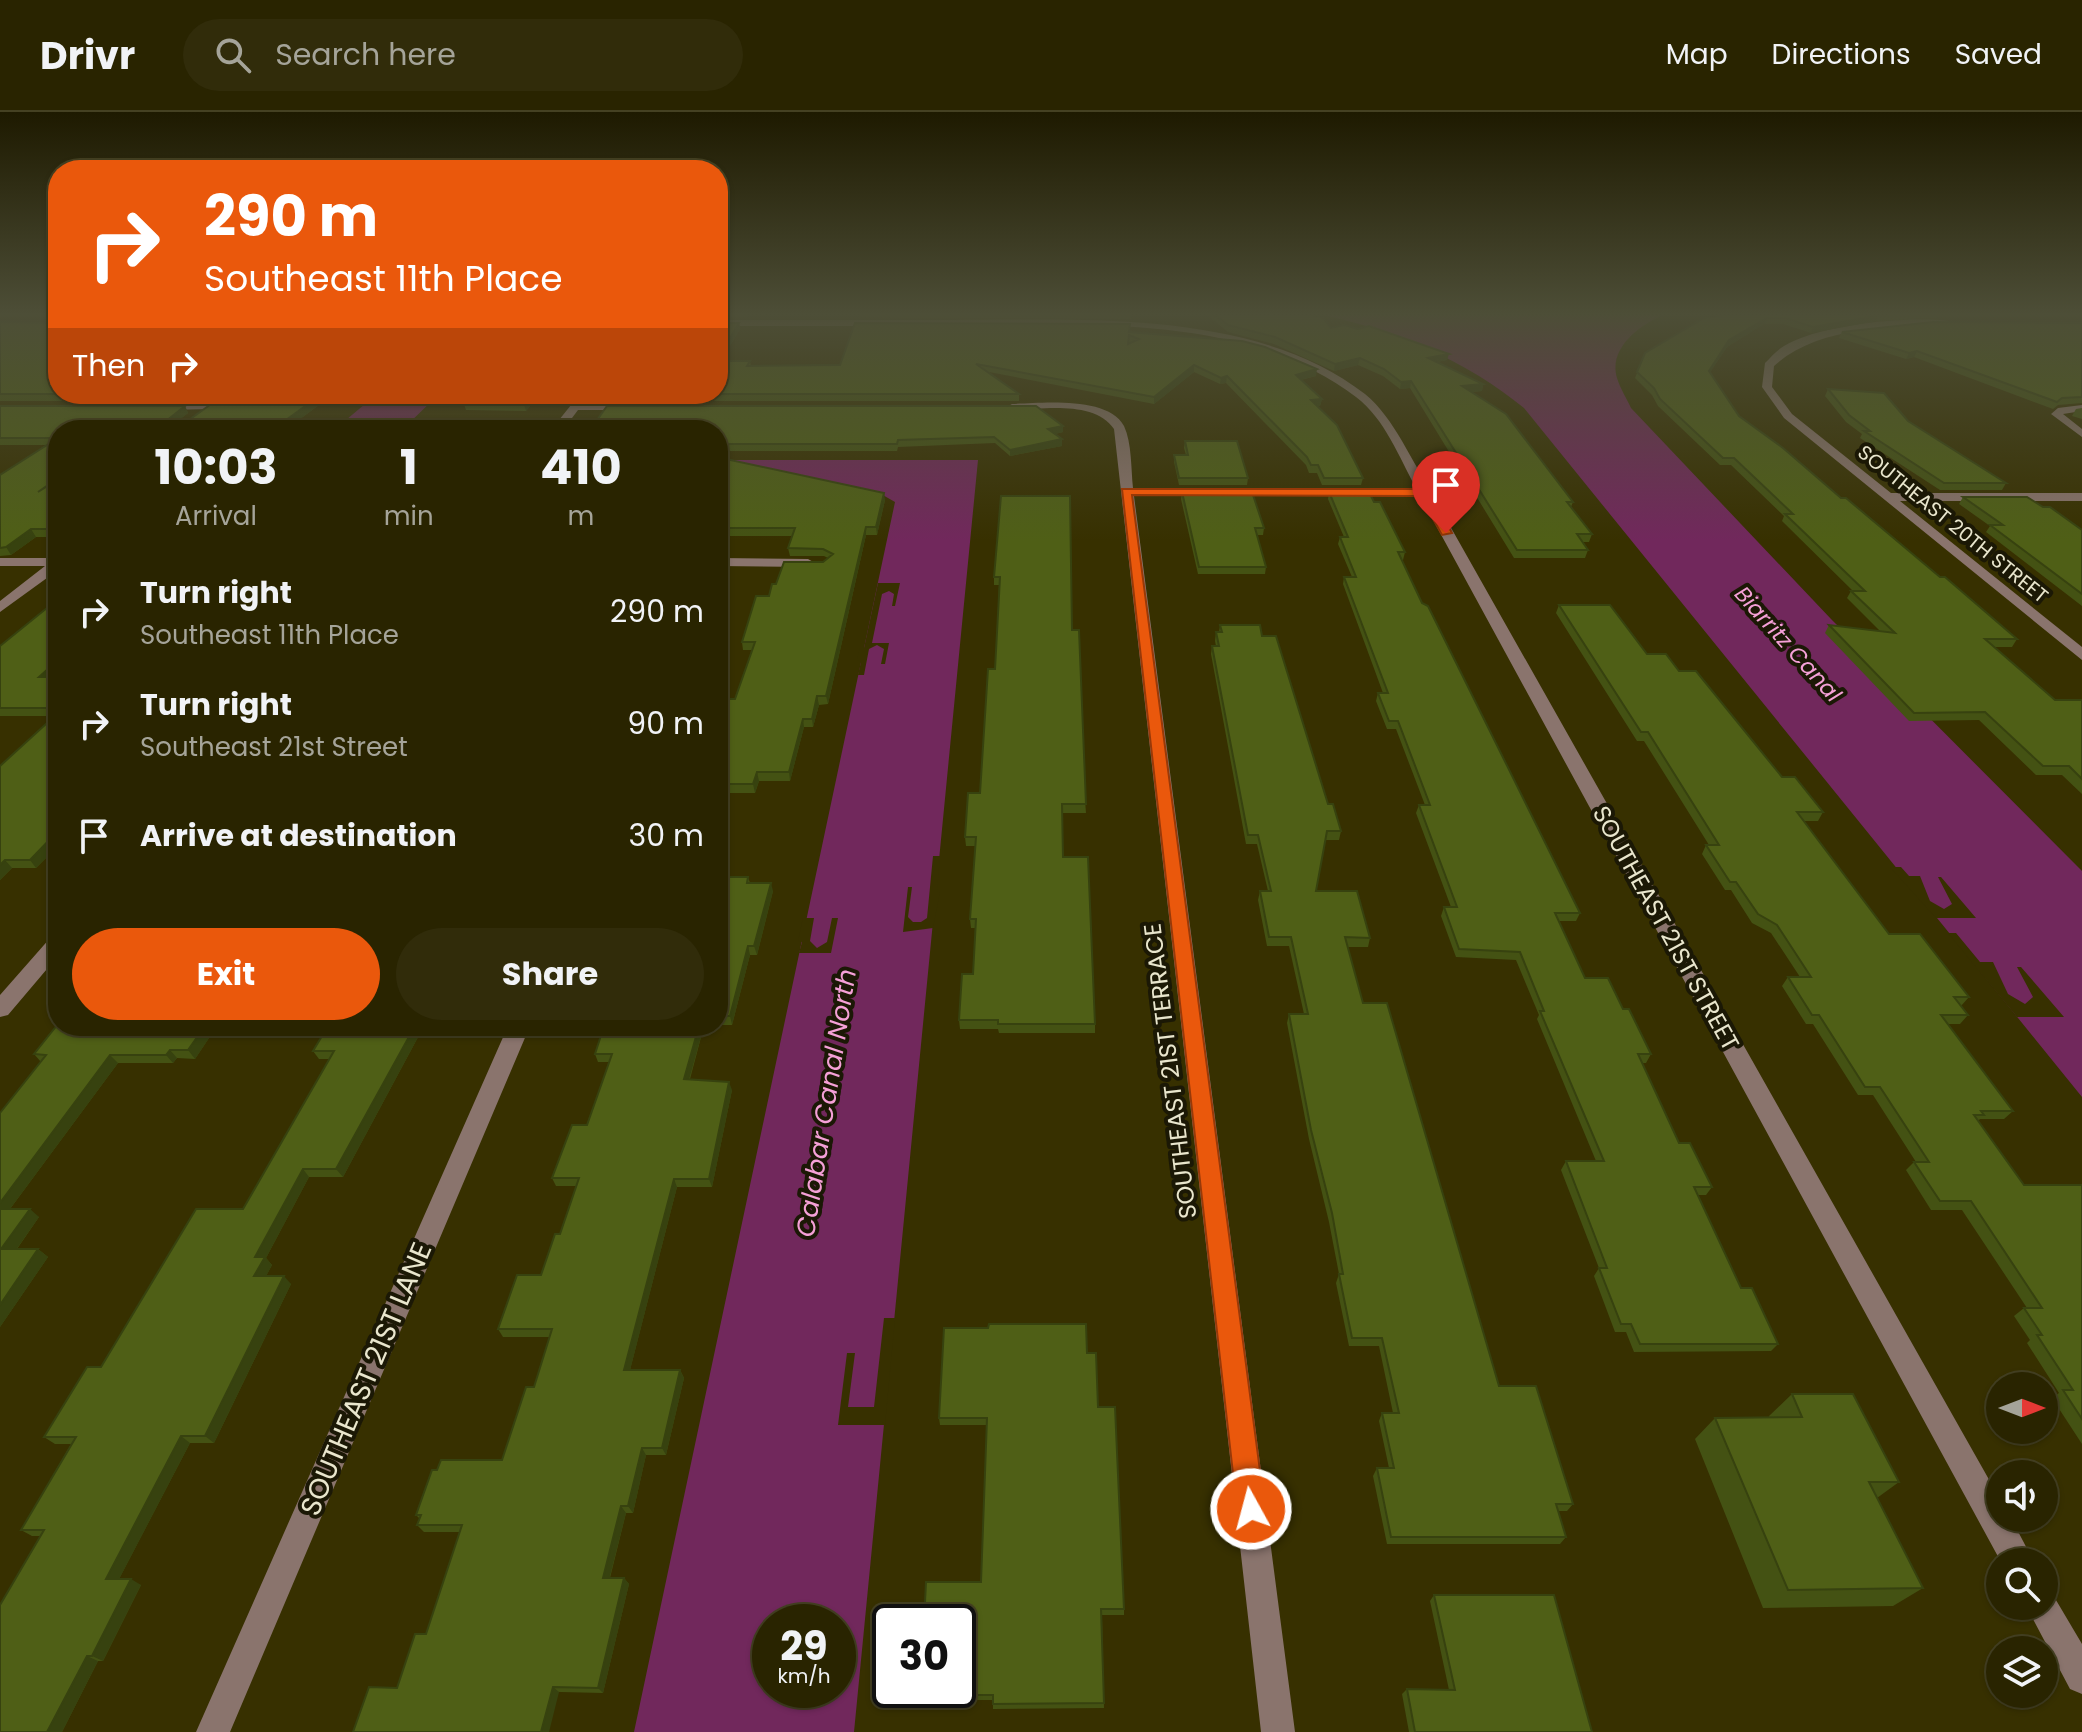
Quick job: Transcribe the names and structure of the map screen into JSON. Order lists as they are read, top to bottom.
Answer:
{
  "streets": {
    "street": [
      "SOUTHEAST 20TH STREET",
      "SOUTHEAST 21ST STREET",
      "SOUTHEAST 21ST TERRACE",
      "SOUTHEAST 21ST LANE"
    ]
  },
  "water": ["Biarritz Canal", "Calabar Canal North"],
  "north": "right",
  "page": {
    "header": "Drivr",
    "search": "Search here",
    "nav": ["Map", "Directions", "Saved"],
    "turn": ["290 m", "Southeast 11th Place"],
    "then": "Then",
    "eta": [
      "10:03",
      "Arrival",
      "1",
      "min",
      "410",
      "m"
    ],
    "list": [
      {
        "name": "Turn right",
        "note": "Southeast 11th Place",
        "value": "290 m"
      },
      {
        "name": "Turn right",
        "note": "Southeast 21st Street",
        "value": "90 m"
      },
      {
        "name": "Arrive at destination",
        "value": "30 m"
      }
    ],
    "buttons": ["Exit", "Share"],
    "speed": "29 km/h",
    "limit": "30"
  }
}
